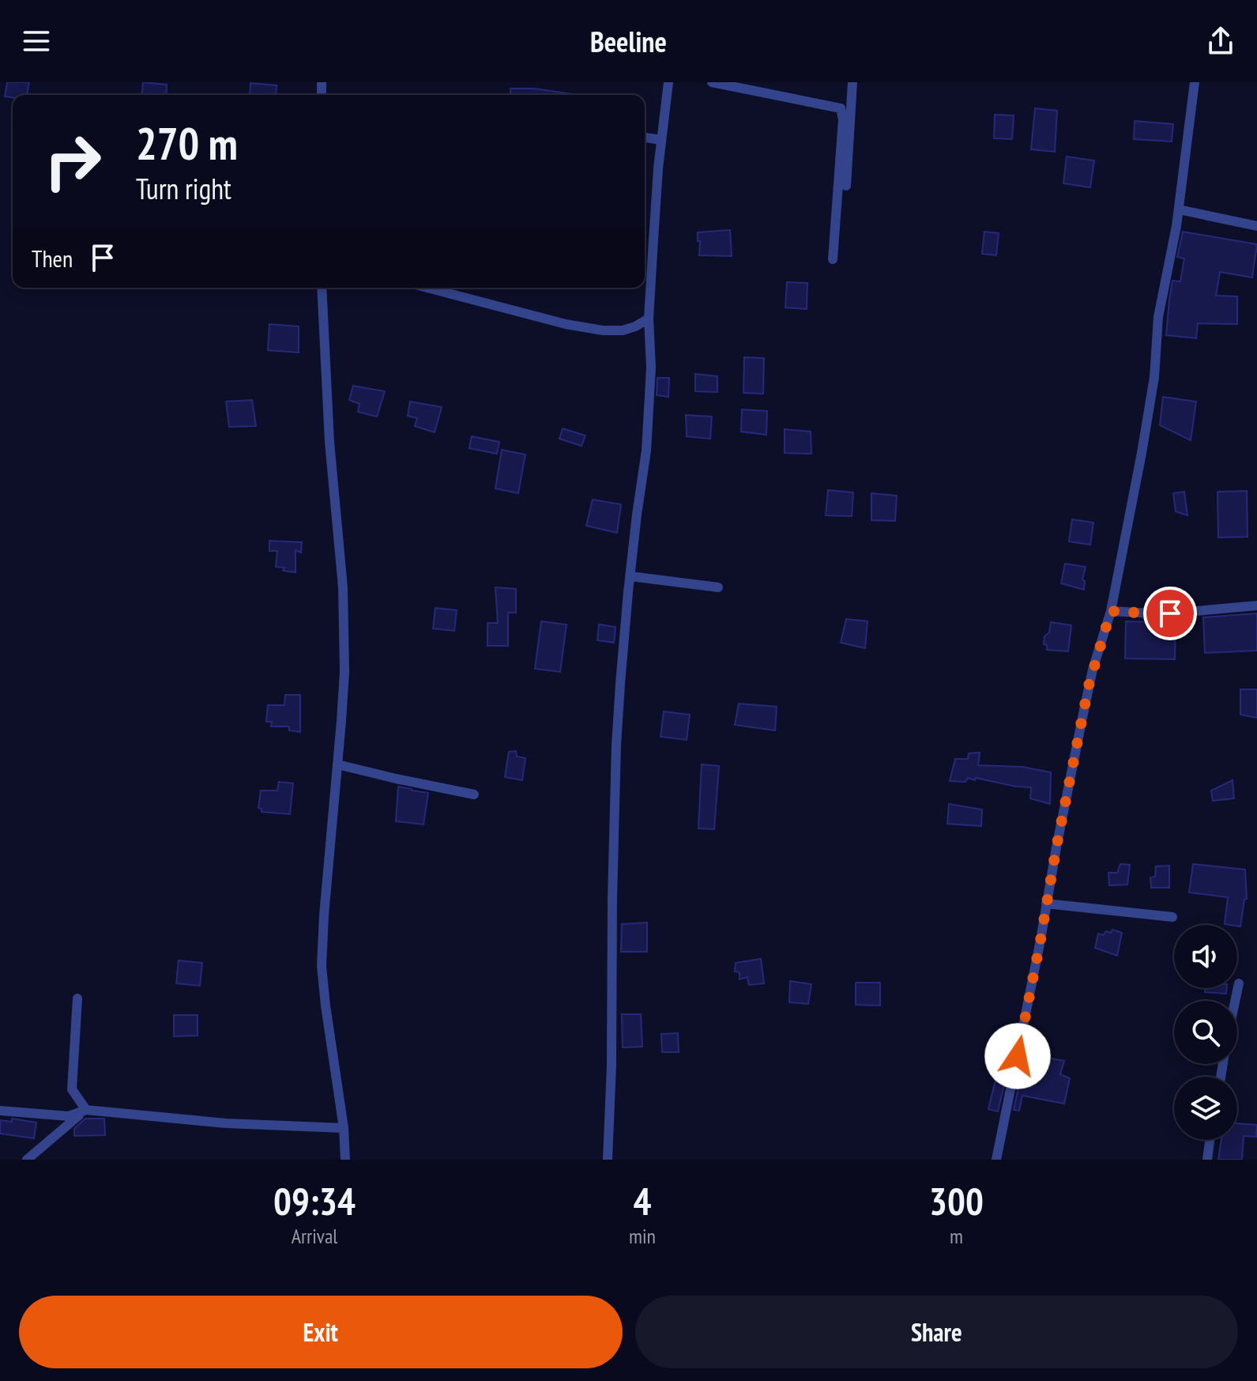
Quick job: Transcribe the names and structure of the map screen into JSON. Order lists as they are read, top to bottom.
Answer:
{
  "page": {
    "header": "Beeline",
    "turn": ["270 m", "Turn right"],
    "then": "Then",
    "eta": [
      "09:34",
      "Arrival",
      "4",
      "min",
      "300",
      "m"
    ],
    "buttons": ["Exit", "Share"]
  }
}
